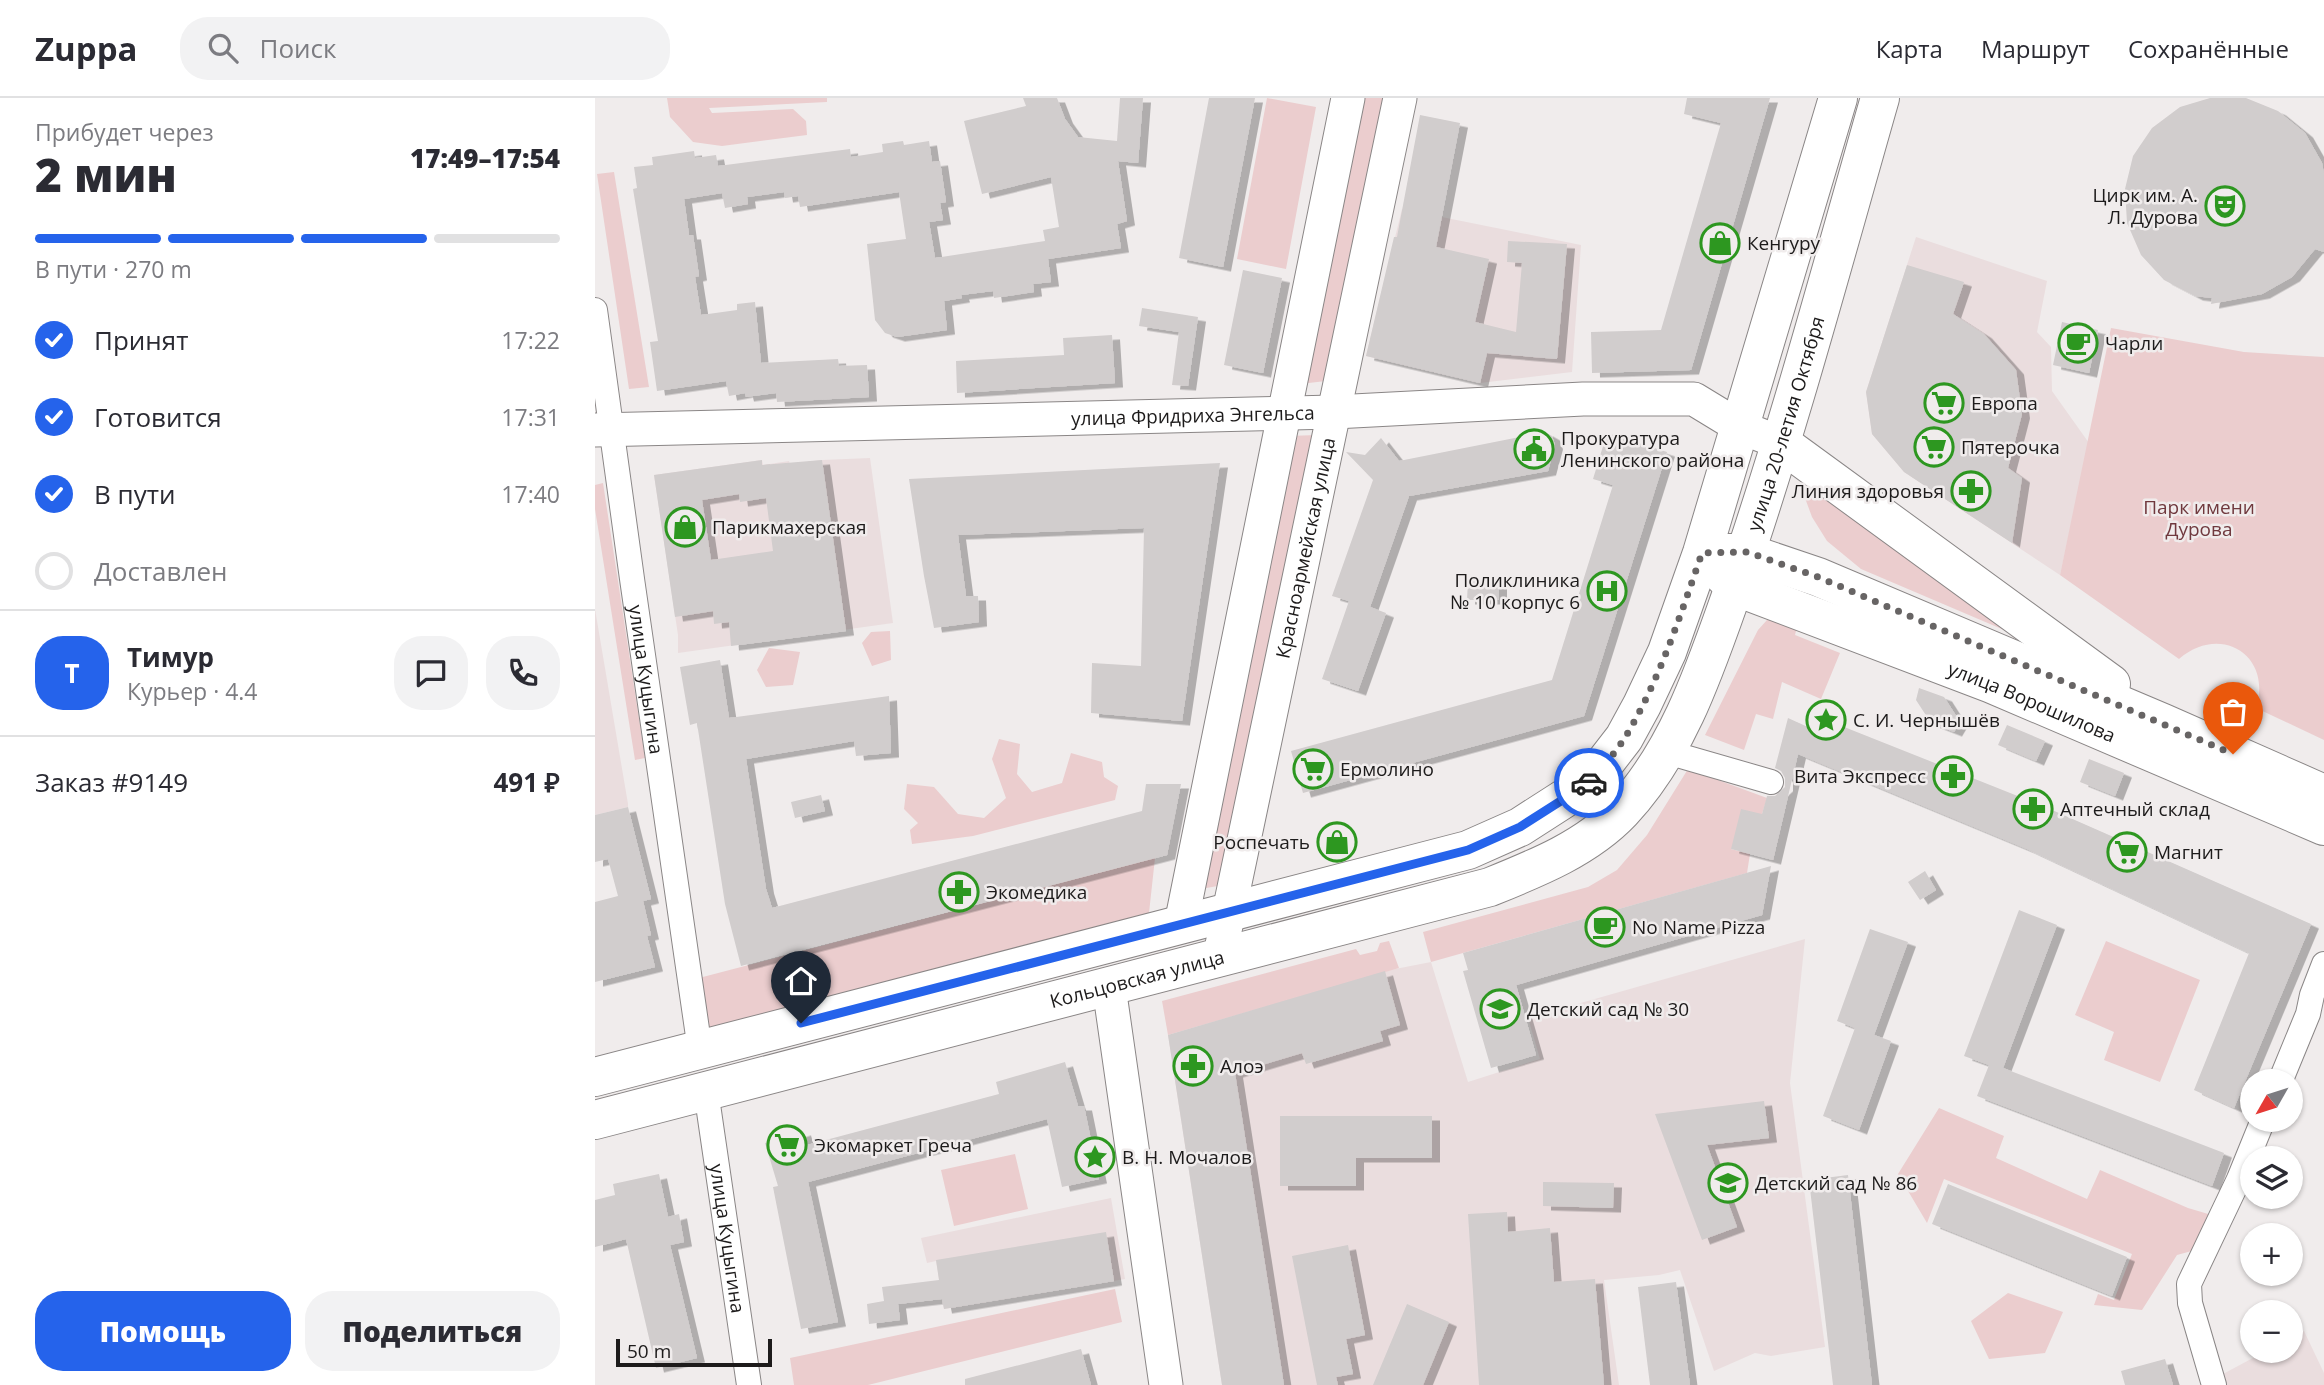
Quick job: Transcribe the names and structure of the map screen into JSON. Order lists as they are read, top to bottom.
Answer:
{
  "streets": {
    "main road": ["улица 20-летия Октября", "улица Ворошилова", "Кольцовская улица"],
    "street": ["улица Фридриха Энгельса", "Красноармейская улица", "улица Куцыгина"]
  },
  "crossings": [
    ["улица Фридриха Энгельса", "улица 20-летия Октября"],
    ["улица Фридриха Энгельса", "Красноармейская улица"],
    ["улица Фридриха Энгельса", "улица Куцыгина"],
    ["улица 20-летия Октября", "улица Ворошилова"],
    ["улица 20-летия Октября", "Кольцовская улица"],
    ["Красноармейская улица", "Кольцовская улица"],
    ["улица Куцыгина", "Кольцовская улица"]
  ],
  "parks": ["Парк имени Дурова"],
  "places": {
    "theatre": ["Цирк им. А. Л. Дурова"],
    "shop": ["Кенгуру", "Парикмахерская", "Роспечать"],
    "cafe": ["Чарли", "No Name Pizza"],
    "supermarket": [
      "Европа",
      "Пятерочка",
      "Ермолино",
      "Магнит",
      "Экомаркет Греча"
    ],
    "public building": ["Прокуратура Ленинского района"],
    "pharmacy": [
      "Линия здоровья",
      "Вита Экспресс",
      "Аптечный склад",
      "Экомедика",
      "Алоэ"
    ],
    "hospital": ["Поликлиника № 10 корпус 6"],
    "place": ["С. И. Чернышёв", "В. Н. Мочалов"],
    "school or university": ["Детский сад № 30", "Детский сад № 86"]
  },
  "scale_bar": "50 m",
  "north": "bottom left",
  "page": {
    "header": "Zuppa",
    "search": "Поиск",
    "nav": ["Карта", "Маршрут", "Сохранённые"],
    "heading": ["2 мин", "Прибудет через", "17:49–17:54"],
    "panel": [
      "Тимур",
      "Курьер · 4.4",
      "Заказ #9149",
      "491 ₽"
    ],
    "bar": "В пути · 270 m",
    "list": [
      ["Принят", "17:22"],
      ["Готовится", "17:31"],
      ["В пути", "17:40"],
      "Доставлен"
    ],
    "round": "Т",
    "map_buttons": ["+", "−"],
    "buttons": ["Помощь", "Поделиться"],
    "scale": "50 m"
  }
}
